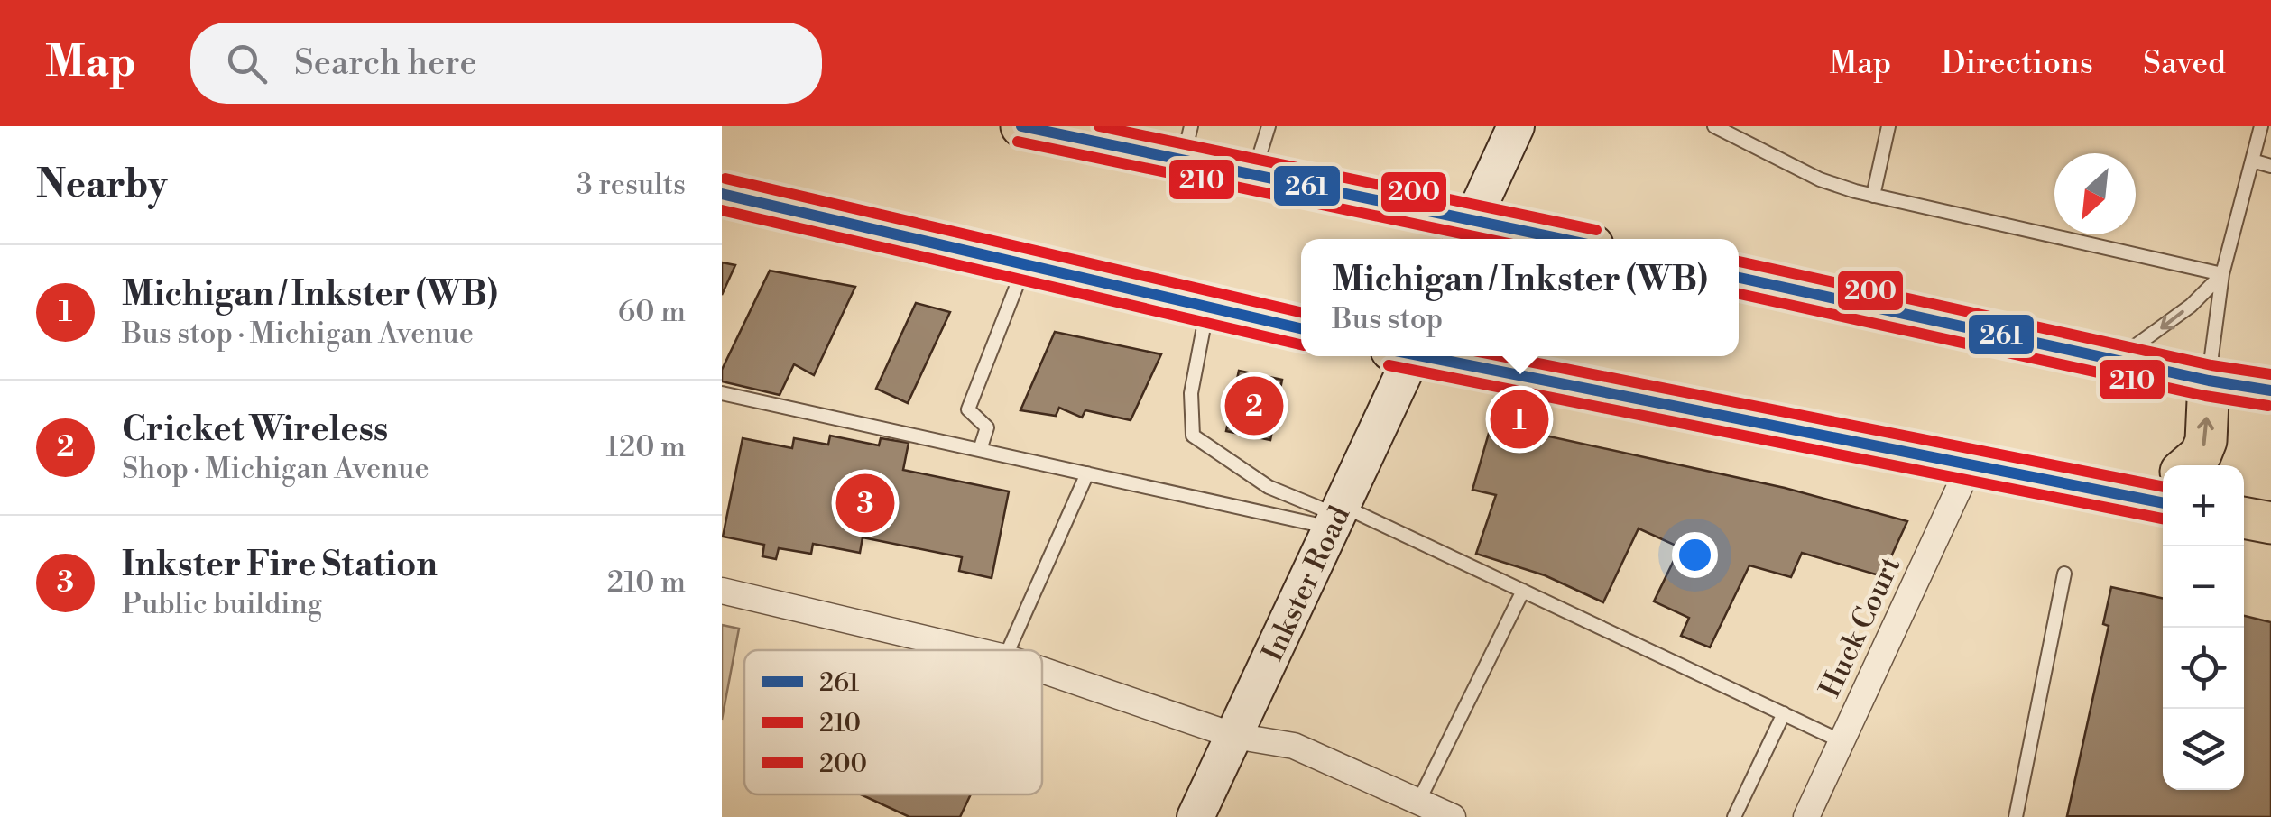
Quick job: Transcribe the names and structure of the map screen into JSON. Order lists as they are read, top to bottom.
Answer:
{
  "streets": {
    "main road": ["Inkster Road"],
    "street": ["Huck Court"]
  },
  "lines": ["transit line 261", "transit line 200", "transit line 210"],
  "legend": ["261", "210", "200"],
  "north": "bottom left",
  "page": {
    "header": "Map",
    "search": "Search here",
    "nav": ["Map", "Directions", "Saved"],
    "heading": ["Nearby", "3 results"],
    "popup": ["Michigan / Inkster (WB)", "Bus stop"],
    "list": [
      {
        "mark": "1",
        "name": "Michigan / Inkster (WB)",
        "note": "Bus stop · Michigan Avenue",
        "value": "60 m"
      },
      {
        "mark": "2",
        "name": "Cricket Wireless",
        "note": "Shop · Michigan Avenue",
        "value": "120 m"
      },
      {
        "mark": "3",
        "name": "Inkster Fire Station",
        "note": "Public building",
        "value": "210 m"
      }
    ],
    "pins": ["2", "1", "3"],
    "map_buttons": ["+", "−"]
  }
}
